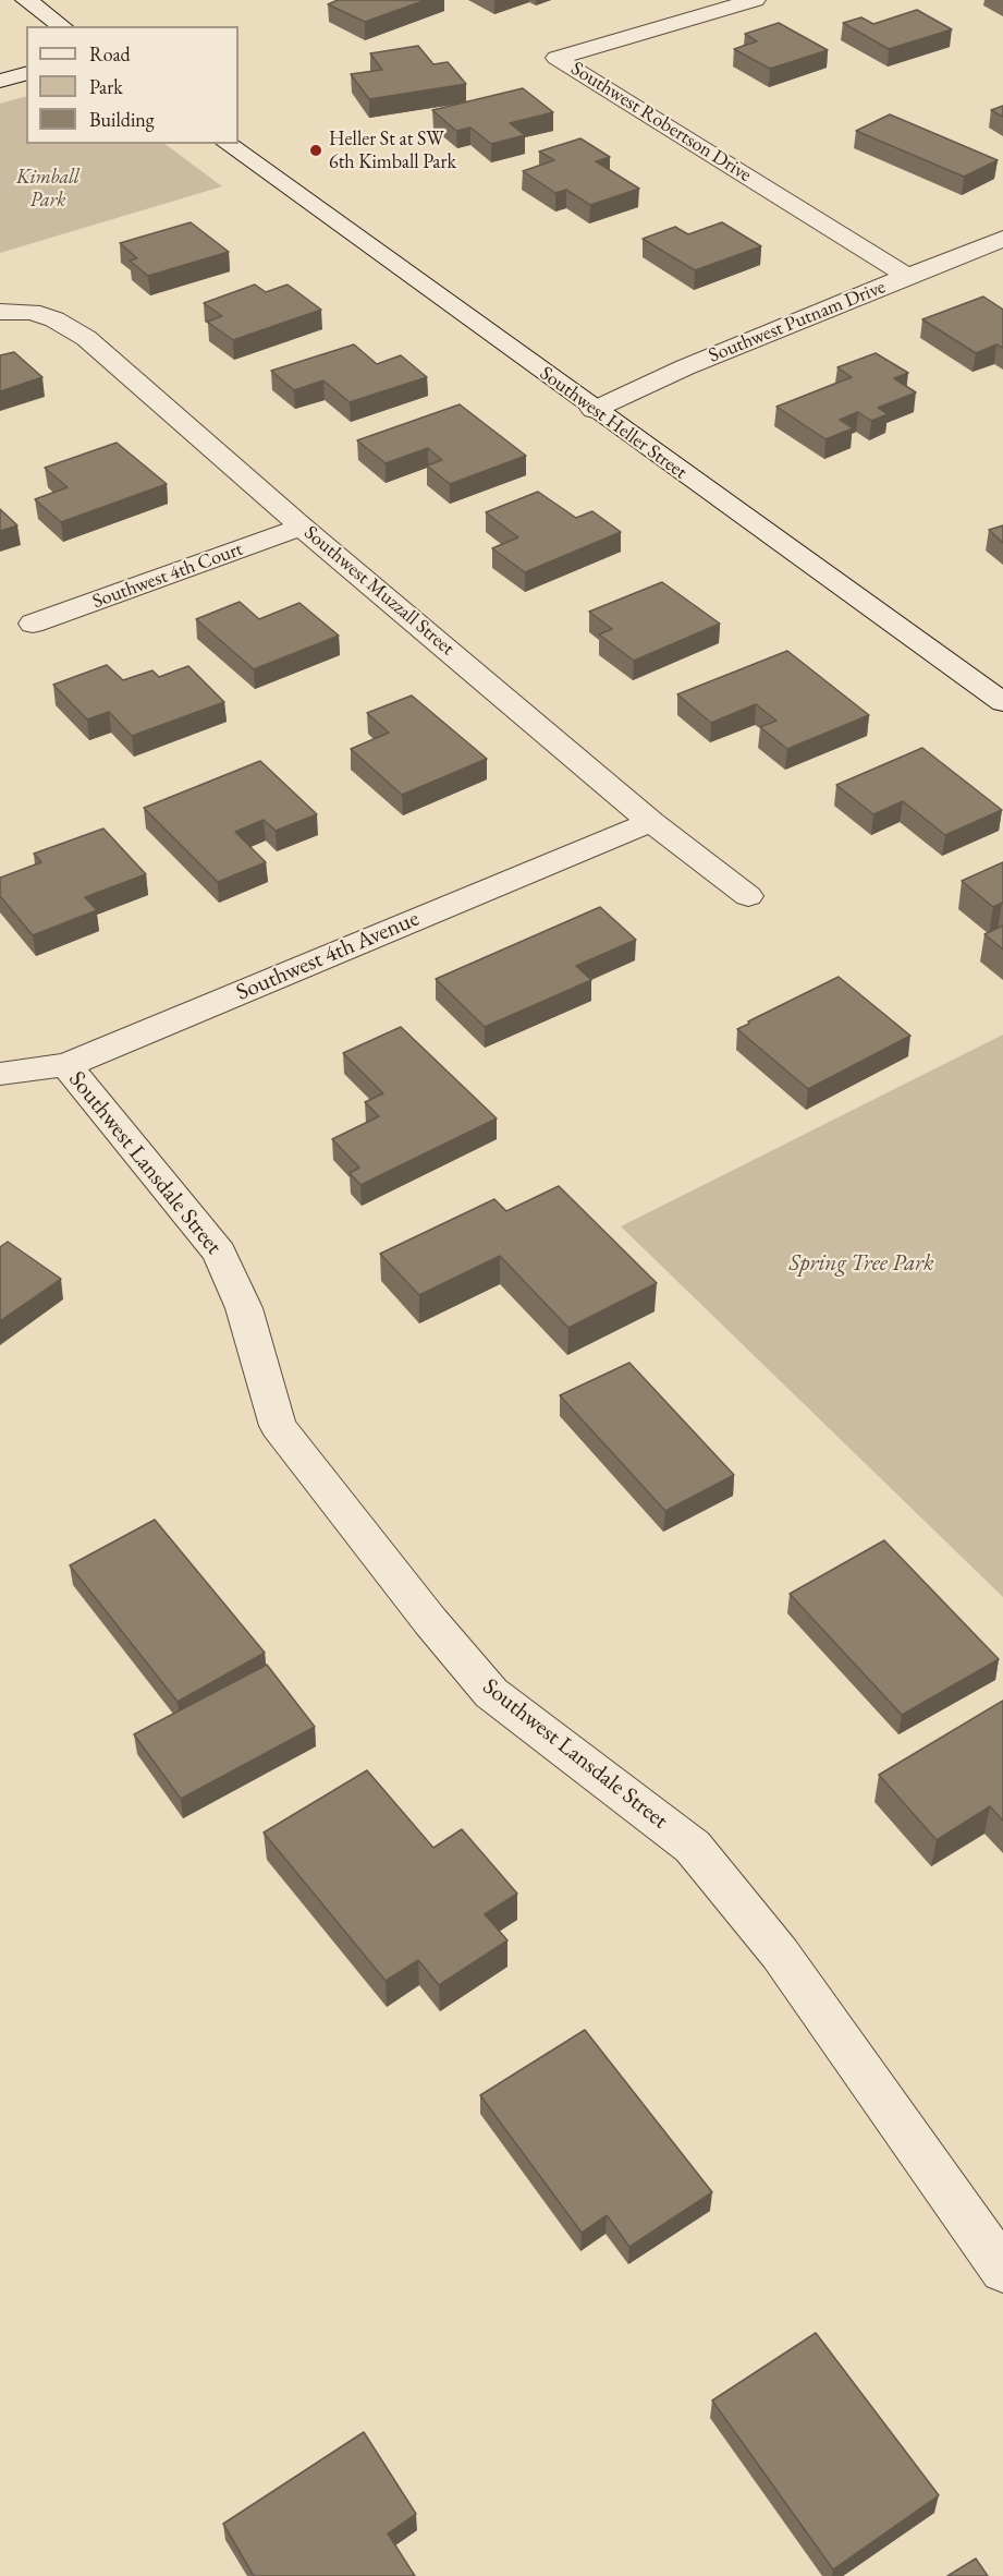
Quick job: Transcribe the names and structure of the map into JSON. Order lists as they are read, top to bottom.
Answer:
{
  "streets": {
    "street": [
      "Southwest Robertson Drive",
      "Southwest Putnam Drive",
      "Southwest Heller Street",
      "Southwest 4th Court",
      "Southwest Muzzall Street",
      "Southwest 4th Avenue",
      "Southwest Lansdale Street"
    ]
  },
  "crossings": [
    ["Southwest Robertson Drive", "Southwest Putnam Drive"],
    ["Southwest Putnam Drive", "Southwest Heller Street"],
    ["Southwest 4th Court", "Southwest Muzzall Street"],
    ["Southwest Muzzall Street", "Southwest 4th Avenue"],
    ["Southwest 4th Avenue", "Southwest Lansdale Street"]
  ],
  "parks": ["Kimball Park", "Spring Tree Park"],
  "places": ["Heller St at SW 6th Kimball Park"],
  "legend": ["Road", "Park", "Building"]
}
